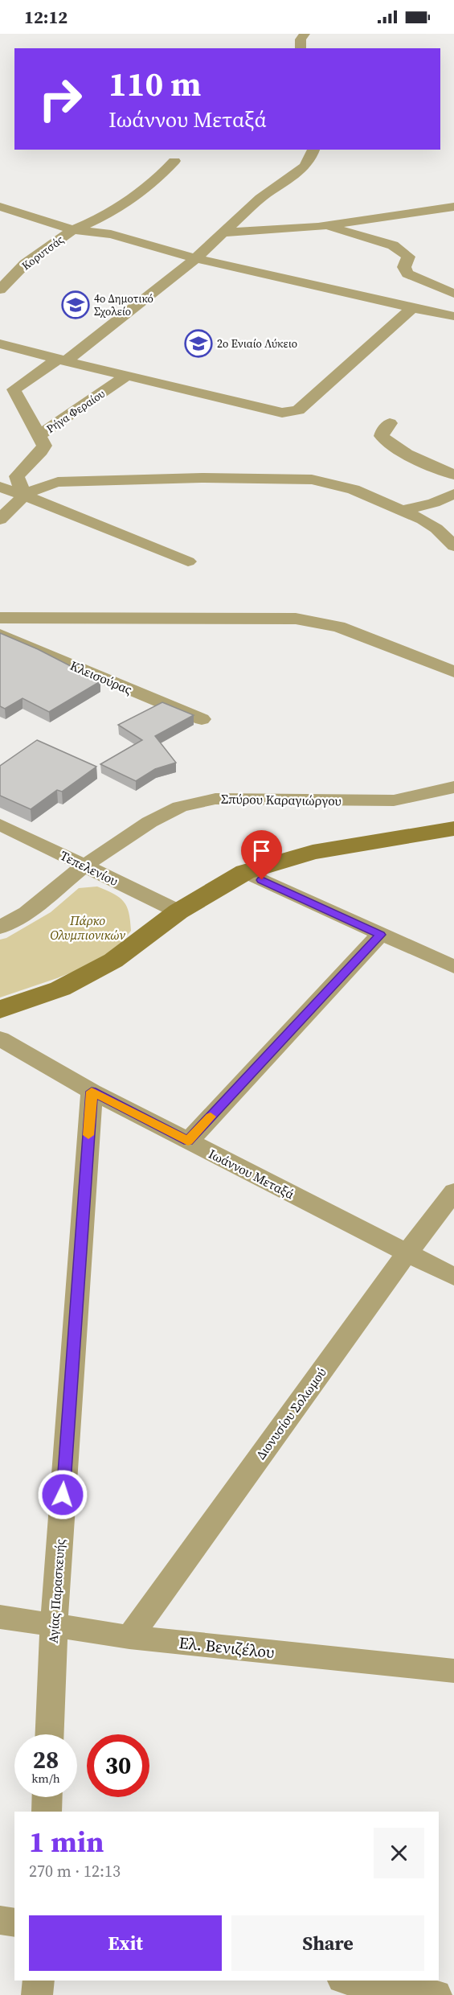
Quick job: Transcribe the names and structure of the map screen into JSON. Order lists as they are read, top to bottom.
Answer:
{
  "streets": {
    "street": [
      "Κορυτσάς",
      "Ρήγα Φεραίου",
      "Κλεισούρας",
      "Σπύρου Καραγιώργου",
      "Τεπελενίου",
      "Ιωάννου Μεταξά",
      "Διονυσίου Σολωμού",
      "Αγίας Παρασκευής",
      "Ελ. Βενιζέλου"
    ]
  },
  "crossings": [
    ["Σπύρου Καραγιώργου", "Τεπελενίου"],
    ["Ιωάννου Μεταξά", "Διονυσίου Σολωμού"],
    ["Ιωάννου Μεταξά", "Αγίας Παρασκευής"],
    ["Διονυσίου Σολωμού", "Ελ. Βενιζέλου"],
    ["Αγίας Παρασκευής", "Ελ. Βενιζέλου"]
  ],
  "parks": ["Πάρκο Ολυμπιονικών"],
  "places": {
    "school or university": ["4ο Δημοτικό Σχολείο", "2ο Ενιαίο Λύκειο"]
  },
  "page": {
    "status": "12:12",
    "turn": ["110 m", "Ιωάννου Μεταξά"],
    "speed": "28 km/h",
    "limit": "30",
    "heading": ["1 min", "270 m · 12:13"],
    "buttons": ["Exit", "Share"]
  }
}
